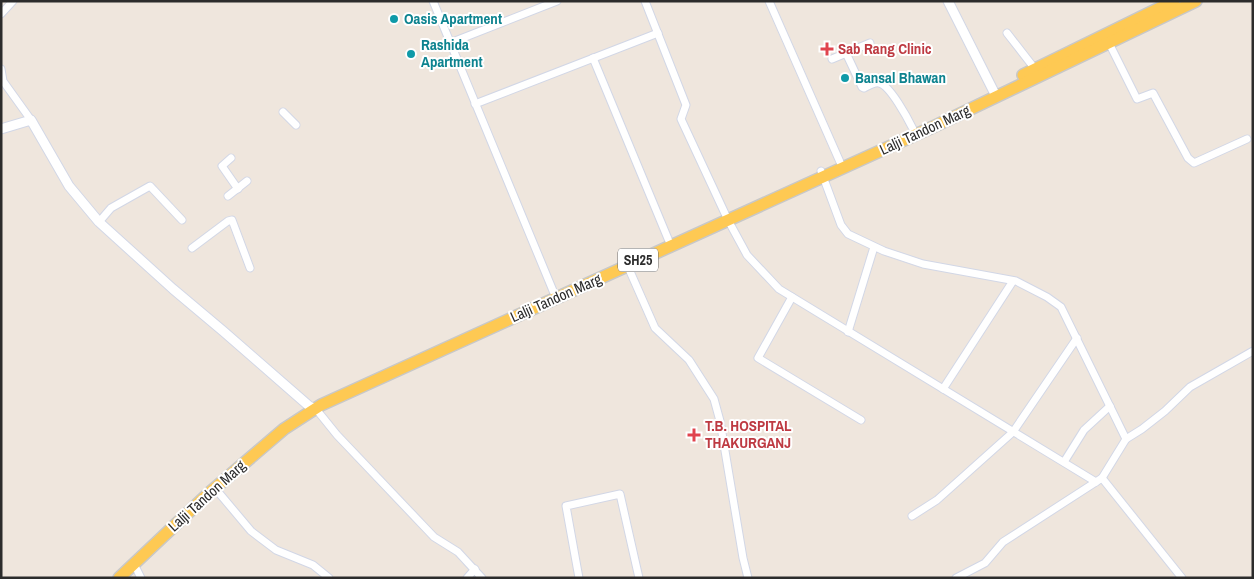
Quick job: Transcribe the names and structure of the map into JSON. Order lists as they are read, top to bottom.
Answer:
{
  "streets": {
    "main road": ["Lalji Tandon Marg", "SH25"]
  },
  "places": {
    "other": ["Oasis Apartment", "Rashida Apartment", "Bansal Bhawan"],
    "health": ["Sab Rang Clinic", "T.B. HOSPITAL THAKURGANJ"]
  }
}
